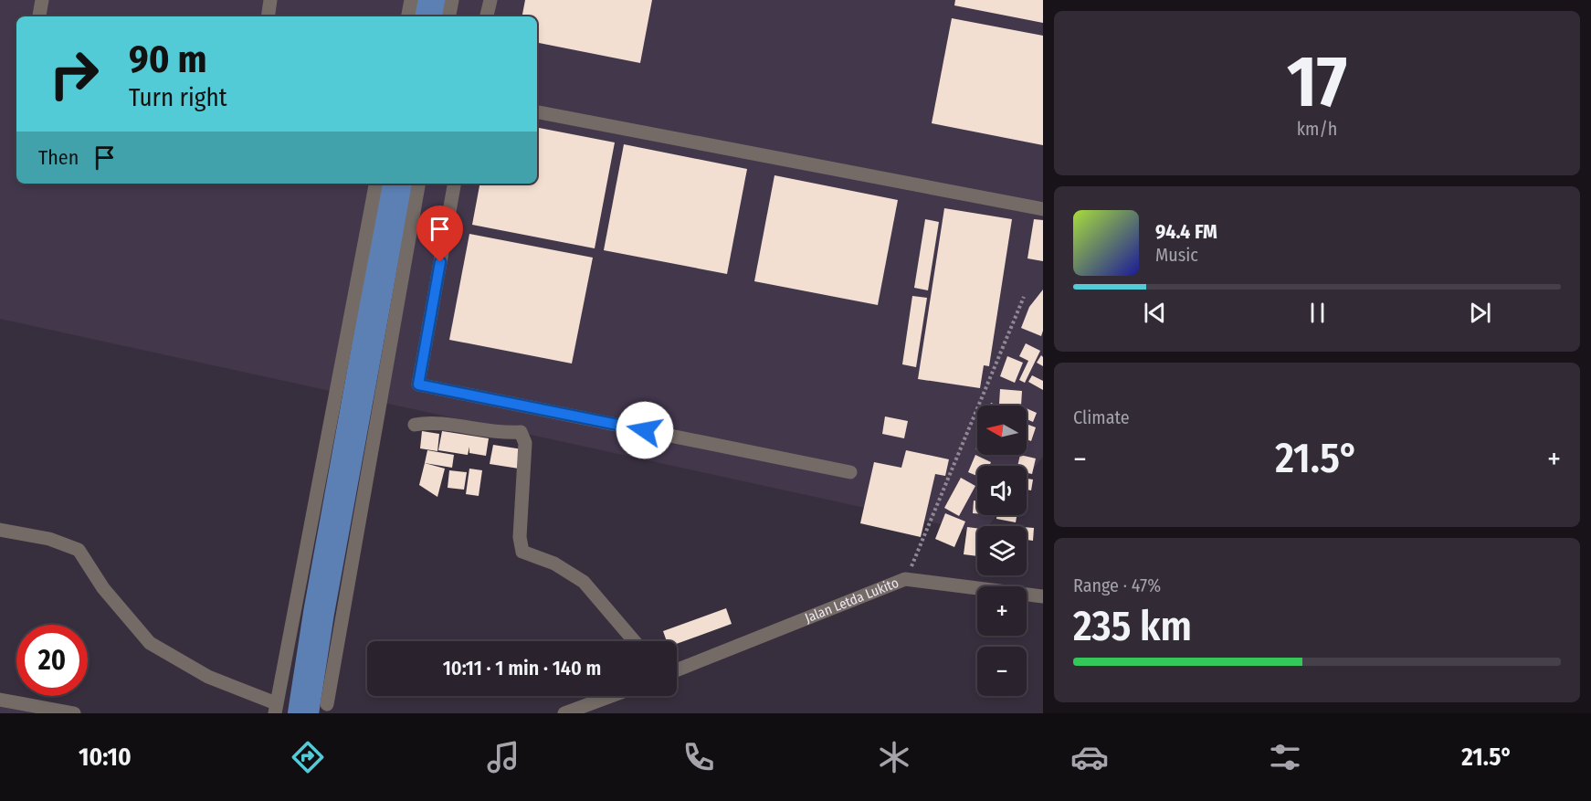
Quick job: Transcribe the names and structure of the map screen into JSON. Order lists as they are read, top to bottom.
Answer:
{
  "streets": {
    "street": ["Jalan Letda Lukito"]
  },
  "north": "left",
  "page": {
    "tile": [
      ["17", "km/h"],
      "Climate",
      ["Range · 47%", "235 km"]
    ],
    "turn": ["90 m", "Turn right"],
    "then": "Then",
    "song": ["94.4 FM", "Music"],
    "map_buttons": ["+", "−"],
    "heat": ["−", "21.5°", "+"],
    "limit": "20",
    "trip": "10:11 · 1 min · 140 m",
    "tabs": ["10:10", "21.5°"]
  }
}
